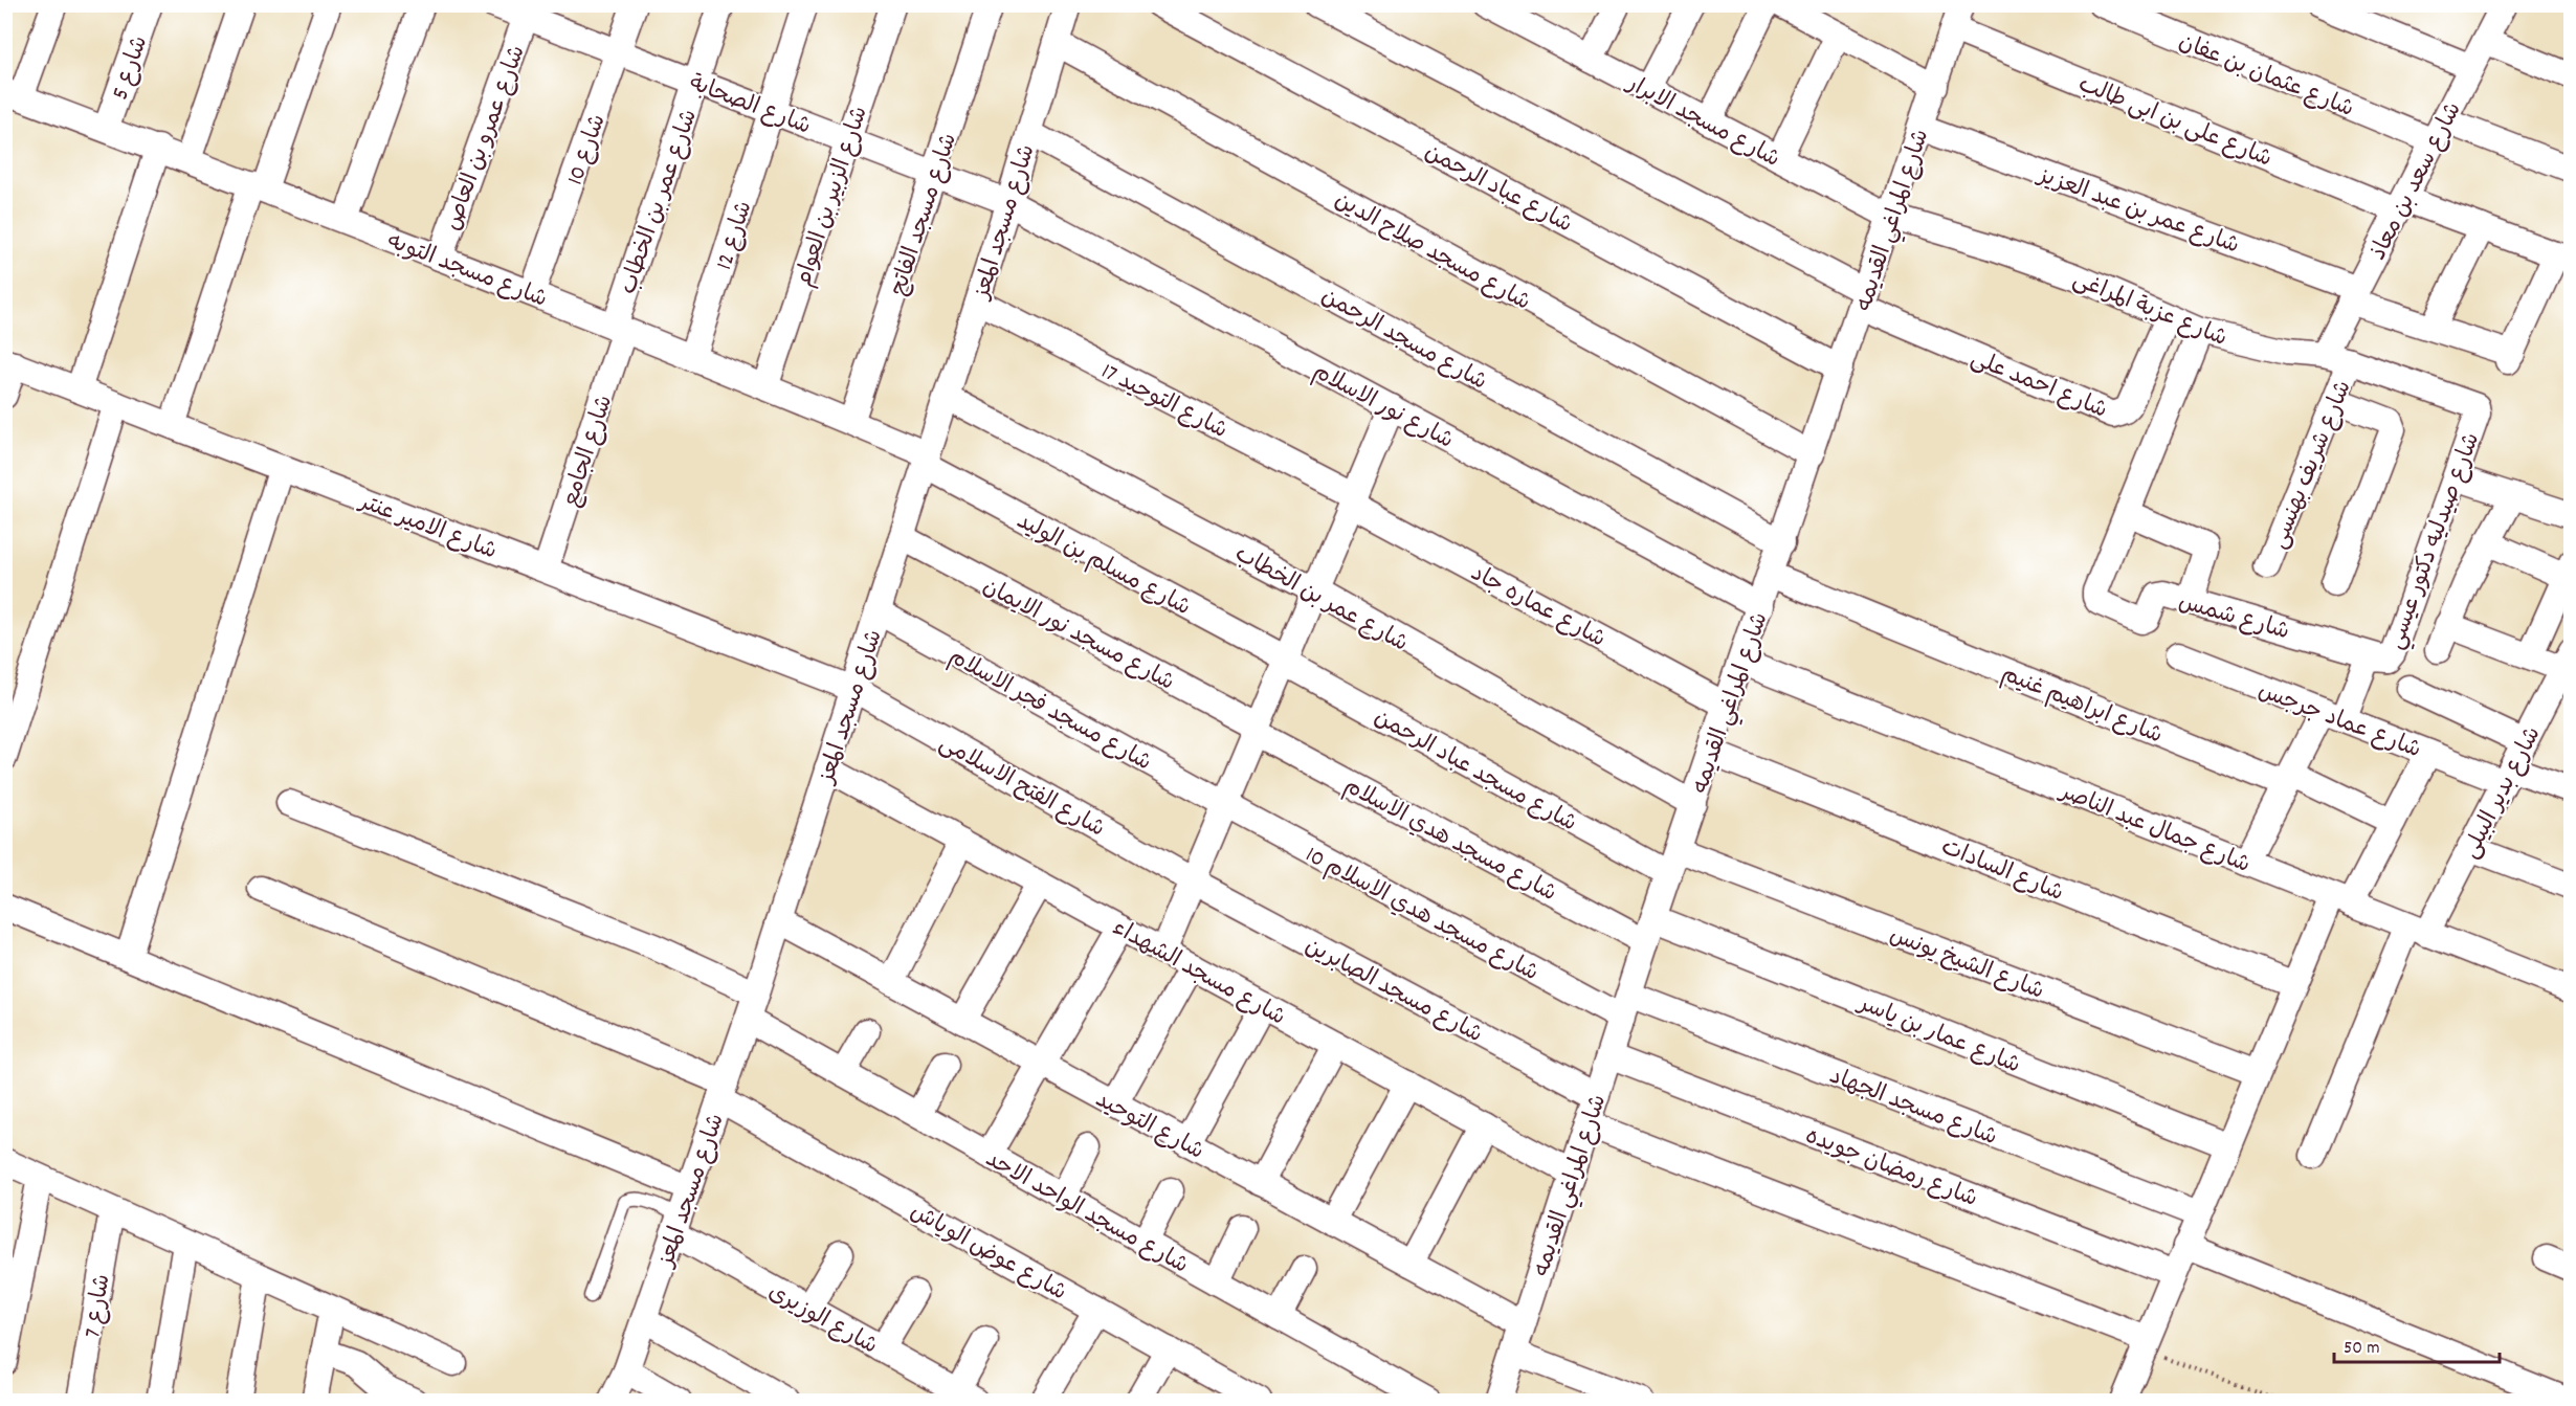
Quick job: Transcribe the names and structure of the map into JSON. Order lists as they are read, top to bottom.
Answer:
{
  "streets": {
    "street": [
      "شارع 5",
      "شارع عثمان بن عفان",
      "شارع الصحابة",
      "شارع مسجد الابرار",
      "شارع على بن ابى طالب",
      "شارع عمرو بن العاص",
      "شارع 10",
      "شارع سعد بن معاذ",
      "شارع عباد الرحمن",
      "شارع الزبير بن العوام",
      "شارع عمر بن الخطاب",
      "شارع عمر بن عبد العزيز",
      "شارع مسجد الفاتح",
      "شارع المراغي القديمه",
      "شارع مسجد المعز",
      "شارع 12",
      "شارع مسجد صلاح الدين",
      "شارع مسجد التوبه",
      "شارع عزبة المراغى",
      "شارع مسجد الرحمن",
      "شارع احمد على",
      "شارع التوحيد 17",
      "شارع نور الاسلام",
      "شارع الجامع",
      "شارع شريف بهنسى",
      "شارع الامير عنتر",
      "شارع صيدليه دكتور عيسي",
      "شارع مسلم بن الوليد",
      "شارع عماره جاد",
      "شارع شمس",
      "شارع مسجد نور الايمان",
      "شارع ابراهيم غنيم",
      "شارع مسجد فجر الاسلام",
      "شارع عماد جرجس",
      "شارع مسجد عباد الرحمن",
      "شارع الفتح الاسلامى",
      "شارع بدير البيلى",
      "شارع جمال عبد الناصر",
      "شارع مسجد هدي الاسلام",
      "شارع السادات",
      "شارع مسجد هدي الاسلام 10",
      "شارع الشيخ يونس",
      "شارع مسجد الشهداء",
      "شارع مسجد الصابرين",
      "شارع عمار بن ياسر",
      "شارع مسجد الجهاد",
      "شارع التوحيد",
      "شارع رمضان جويده",
      "شارع مسجد الواحد الاحد",
      "شارع عوض الوياش",
      "شارع 7",
      "شارع الوزيرى"
    ]
  },
  "crossings": [
    ["شارع 5", "شارع مسجد التوبه"],
    ["شارع عثمان بن عفان", "شارع سعد بن معاذ"],
    ["شارع الصحابة", "شارع عمرو بن العاص"],
    ["شارع الصحابة", "شارع 10"],
    ["شارع الصحابة", "شارع الزبير بن العوام"],
    ["شارع الصحابة", "شارع عمر بن الخطاب"],
    ["شارع الصحابة", "شارع مسجد الفاتح"],
    ["شارع الصحابة", "شارع مسجد المعز"],
    ["شارع الصحابة", "شارع 12"],
    ["شارع الصحابة", "شارع نور الاسلام"],
    ["شارع مسجد الابرار", "شارع المراغي القديمه"],
    ["شارع مسجد الابرار", "شارع عزبة المراغى"],
    ["شارع على بن ابى طالب", "شارع سعد بن معاذ"],
    ["شارع على بن ابى طالب", "شارع عمر بن عبد العزيز"],
    ["شارع على بن ابى طالب", "شارع المراغي القديمه"],
    ["شارع عمرو بن العاص", "شارع مسجد التوبه"],
    ["شارع 10", "شارع مسجد التوبه"],
    ["شارع سعد بن معاذ", "شارع عمر بن عبد العزيز"],
    ["شارع سعد بن معاذ", "شارع عزبة المراغى"],
    ["شارع عباد الرحمن", "شارع المراغي القديمه"],
    ["شارع الزبير بن العوام", "شارع مسجد التوبه"],
    ["شارع عمر بن الخطاب", "شارع المراغي القديمه"],
    ["شارع عمر بن الخطاب", "شارع مسجد المعز"],
    ["شارع عمر بن الخطاب", "شارع مسجد التوبه"],
    ["شارع عمر بن الخطاب", "شارع الجامع"],
    ["شارع عمر بن عبد العزيز", "شارع المراغي القديمه"],
    ["شارع مسجد الفاتح", "شارع مسجد التوبه"],
    ["شارع المراغي القديمه", "شارع مسجد صلاح الدين"],
    ["شارع المراغي القديمه", "شارع عزبة المراغى"],
    ["شارع المراغي القديمه", "شارع مسجد الرحمن"],
    ["شارع المراغي القديمه", "شارع احمد على"],
    ["شارع المراغي القديمه", "شارع نور الاسلام"],
    ["شارع المراغي القديمه", "شارع عماره جاد"],
    ["شارع المراغي القديمه", "شارع ابراهيم غنيم"],
    ["شارع المراغي القديمه", "شارع مسجد عباد الرحمن"],
    ["شارع المراغي القديمه", "شارع جمال عبد الناصر"],
    ["شارع المراغي القديمه", "شارع مسجد هدي الاسلام"],
    ["شارع المراغي القديمه", "شارع السادات"],
    ["شارع المراغي القديمه", "شارع مسجد هدي الاسلام 10"],
    ["شارع المراغي القديمه", "شارع الشيخ يونس"],
    ["شارع المراغي القديمه", "شارع مسجد الشهداء"],
    ["شارع المراغي القديمه", "شارع مسجد الصابرين"],
    ["شارع المراغي القديمه", "شارع عمار بن ياسر"],
    ["شارع المراغي القديمه", "شارع مسجد الجهاد"],
    ["شارع المراغي القديمه", "شارع التوحيد"],
    ["شارع المراغي القديمه", "شارع رمضان جويده"],
    ["شارع مسجد المعز", "شارع مسجد صلاح الدين"],
    ["شارع مسجد المعز", "شارع مسجد التوبه"],
    ["شارع مسجد المعز", "شارع مسجد الرحمن"],
    ["شارع مسجد المعز", "شارع التوحيد 17"],
    ["شارع مسجد المعز", "شارع نور الاسلام"],
    ["شارع مسجد المعز", "شارع الامير عنتر"],
    ["شارع مسجد المعز", "شارع مسلم بن الوليد"],
    ["شارع مسجد المعز", "شارع مسجد نور الايمان"],
    ["شارع مسجد المعز", "شارع مسجد فجر الاسلام"],
    ["شارع مسجد المعز", "شارع الفتح الاسلامى"],
    ["شارع مسجد المعز", "شارع مسجد الشهداء"],
    ["شارع مسجد المعز", "شارع التوحيد"],
    ["شارع مسجد المعز", "شارع مسجد الواحد الاحد"],
    ["شارع مسجد المعز", "شارع عوض الوياش"],
    ["شارع مسجد المعز", "شارع الوزيرى"],
    ["شارع 12", "شارع مسجد التوبه"],
    ["شارع مسجد التوبه", "شارع الجامع"],
    ["شارع مسجد التوبه", "شارع مسلم بن الوليد"],
    ["شارع عزبة المراغى", "شارع احمد على"],
    ["شارع عزبة المراغى", "شارع شريف بهنسى"],
    ["شارع عزبة المراغى", "شارع صيدليه دكتور عيسي"],
    ["شارع التوحيد 17", "شارع عماره جاد"],
    ["شارع الجامع", "شارع الامير عنتر"],
    ["شارع الامير عنتر", "شارع الفتح الاسلامى"],
    ["شارع صيدليه دكتور عيسي", "شارع شمس"],
    ["شارع صيدليه دكتور عيسي", "شارع عماد جرجس"],
    ["شارع مسلم بن الوليد", "شارع مسجد عباد الرحمن"],
    ["شارع مسجد نور الايمان", "شارع مسجد هدي الاسلام"],
    ["شارع مسجد فجر الاسلام", "شارع مسجد هدي الاسلام 10"],
    ["شارع عماد جرجس", "شارع بدير البيلى"],
    ["شارع الفتح الاسلامى", "شارع مسجد الصابرين"],
    ["شارع بدير البيلى", "شارع جمال عبد الناصر"],
    ["شارع مسجد هدي الاسلام", "شارع عمار بن ياسر"]
  ],
  "scale_bar": "50 m"
}
